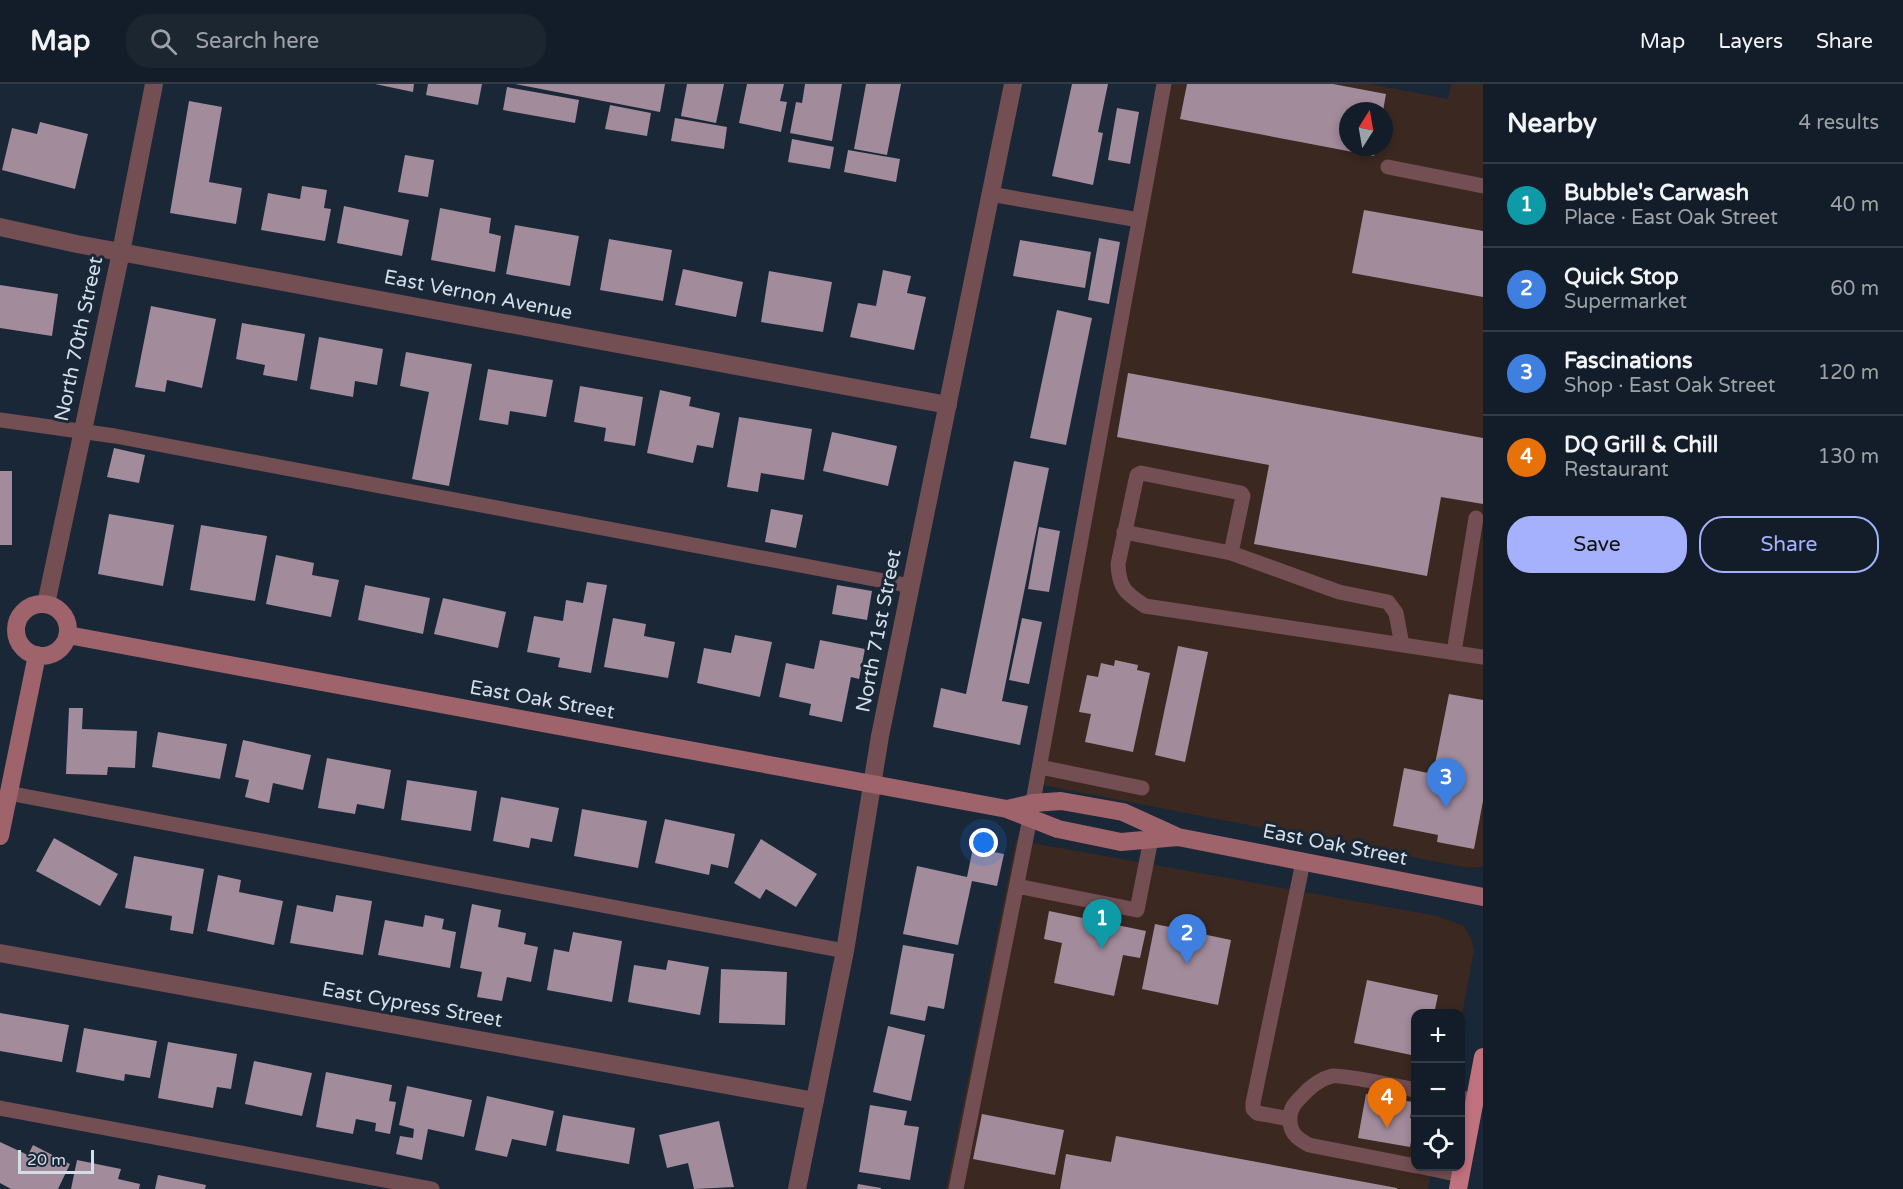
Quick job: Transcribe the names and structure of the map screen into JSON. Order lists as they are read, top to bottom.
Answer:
{
  "streets": {
    "street": [
      "East Vernon Avenue",
      "North 70th Street",
      "North 71st Street",
      "East Oak Street",
      "East Cypress Street"
    ]
  },
  "crossings": [
    ["East Vernon Avenue", "North 70th Street"],
    ["East Vernon Avenue", "North 71st Street"],
    ["North 70th Street", "East Oak Street"],
    ["North 71st Street", "East Oak Street"],
    ["North 71st Street", "East Cypress Street"]
  ],
  "scale_bar": "20 m",
  "north": "top",
  "page": {
    "header": "Map",
    "search": "Search here",
    "nav": ["Map", "Layers", "Share"],
    "heading": ["Nearby", "4 results"],
    "list": [
      {
        "mark": "1",
        "name": "Bubble's Carwash",
        "note": "Place · East Oak Street",
        "value": "40 m"
      },
      {
        "mark": "2",
        "name": "Quick Stop",
        "note": "Supermarket",
        "value": "60 m"
      },
      {
        "mark": "3",
        "name": "Fascinations",
        "note": "Shop · East Oak Street",
        "value": "120 m"
      },
      {
        "mark": "4",
        "name": "DQ Grill & Chill",
        "note": "Restaurant",
        "value": "130 m"
      }
    ],
    "buttons": ["Save", "Share"],
    "pins": [
      "3",
      "1",
      "2",
      "4"
    ],
    "map_buttons": ["+", "−"],
    "scale": "20 m"
  }
}
